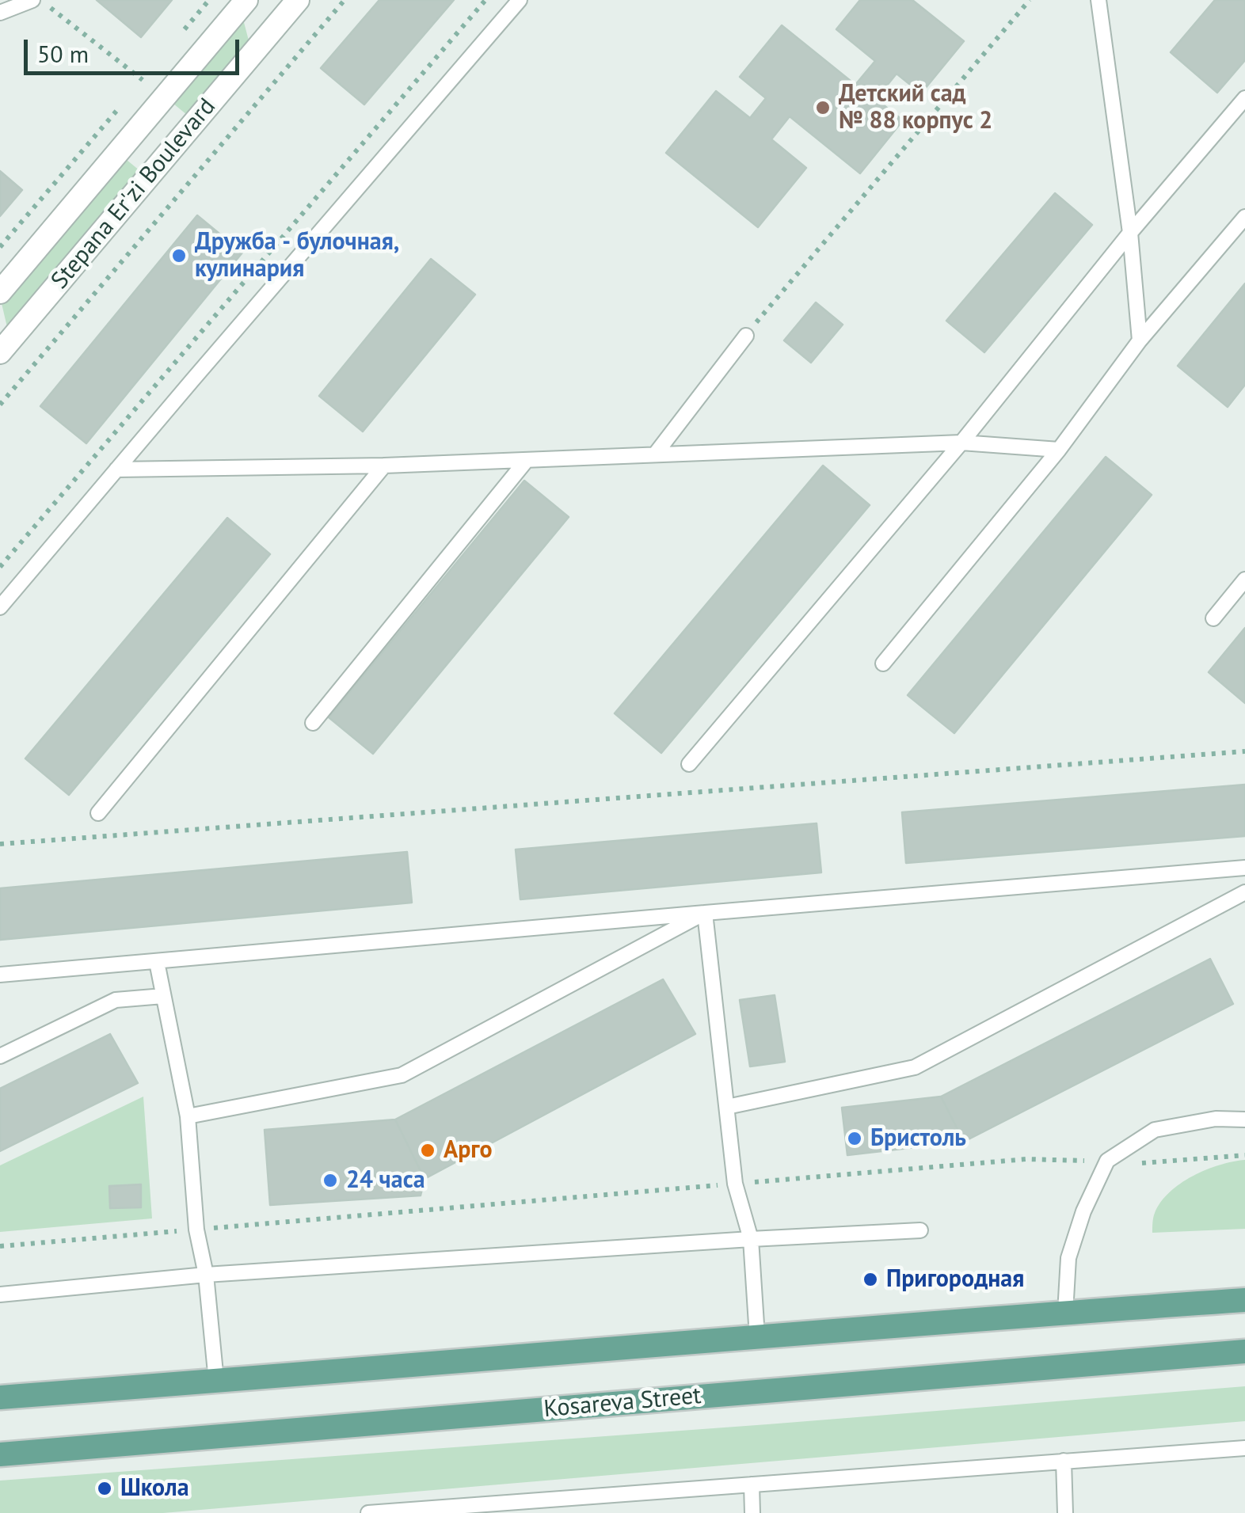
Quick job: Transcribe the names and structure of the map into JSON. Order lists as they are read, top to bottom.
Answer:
{
  "streets": {
    "main road": ["Kosareva Street"],
    "street": ["Stepana Er'zi Boulevard"]
  },
  "places": [
    "Детский сад № 88 корпус 2",
    "Дружба - булочная, кулинария",
    "Бристоль",
    "Арго",
    "24 часа",
    "Пригородная",
    "Школа"
  ],
  "scale_bar": "50 m"
}
